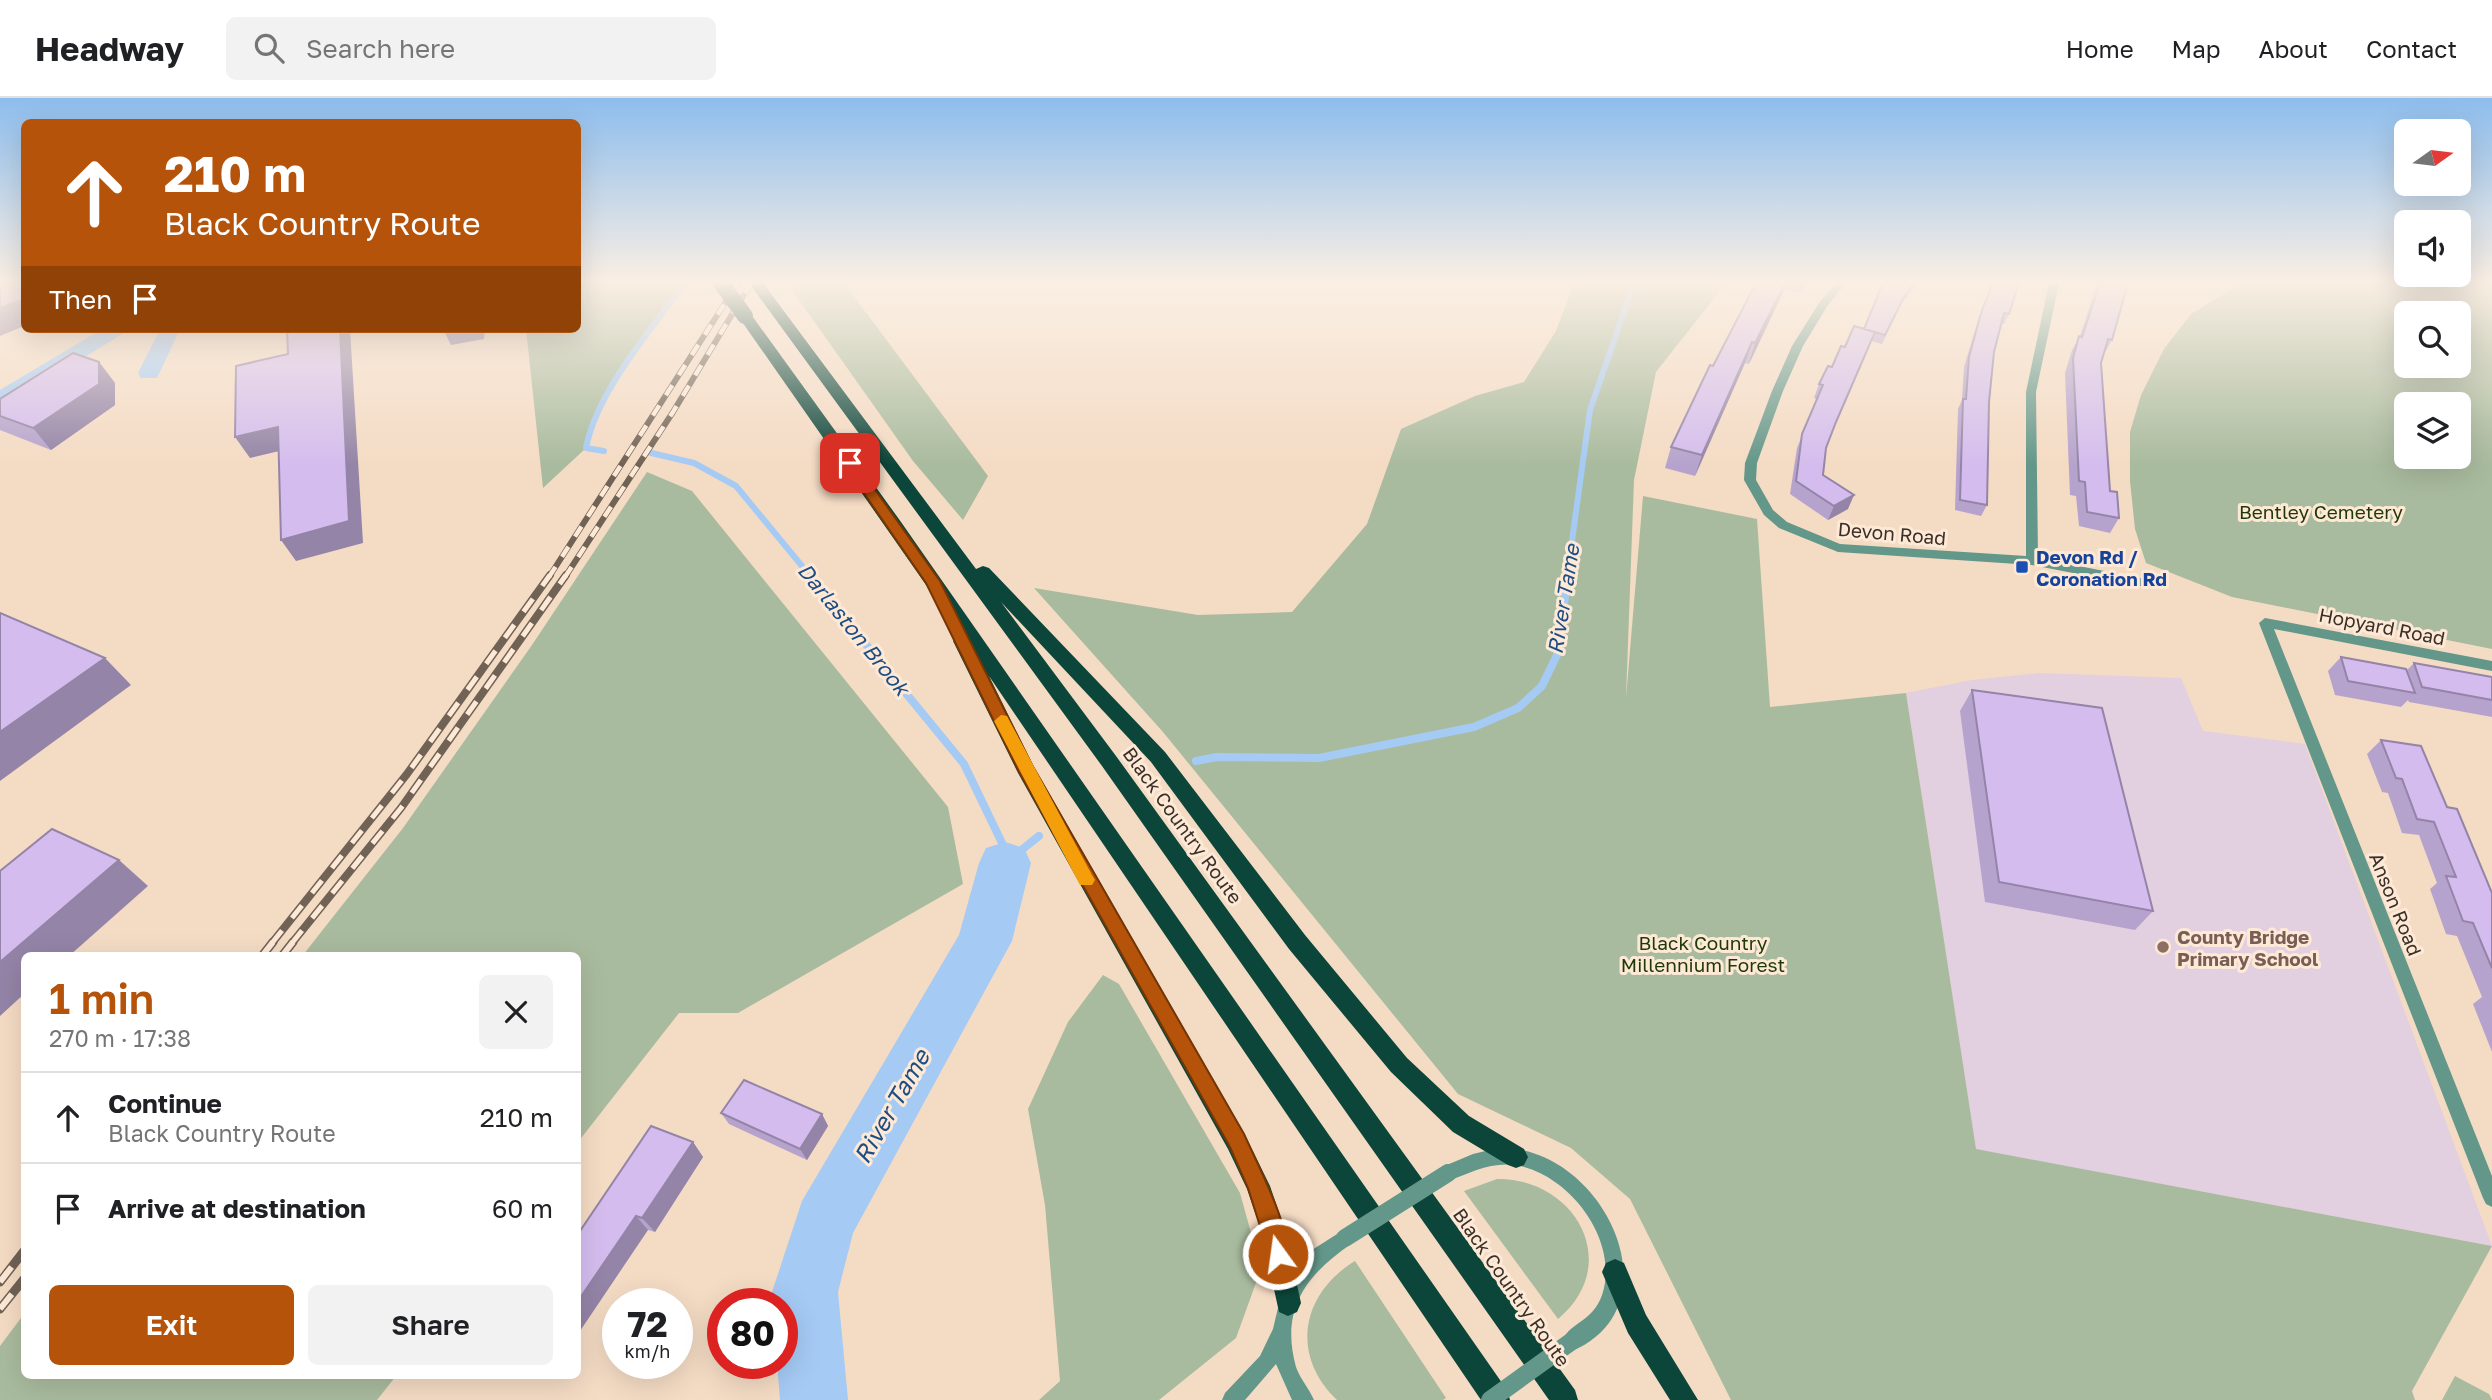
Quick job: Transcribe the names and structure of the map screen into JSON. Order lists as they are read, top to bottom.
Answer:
{
  "streets": {
    "highway": ["Black Country Route"],
    "street": ["Devon Road", "Hopyard Road", "Anson Road"]
  },
  "crossings": [
    ["Hopyard Road", "Anson Road"]
  ],
  "water": ["River Tame", "Darlaston Brook"],
  "parks": ["Bentley Cemetery", "Black Country Millennium Forest"],
  "places": {
    "transit": ["Devon Rd / Coronation Rd"],
    "other": ["County Bridge Primary School"]
  },
  "north": "right",
  "page": {
    "header": "Headway",
    "search": "Search here",
    "nav": [
      "Home",
      "Map",
      "About",
      "Contact"
    ],
    "turn": ["210 m", "Black Country Route"],
    "then": "Then",
    "heading": ["1 min", "270 m · 17:38"],
    "list": [
      {
        "name": "Continue",
        "note": "Black Country Route",
        "value": "210 m"
      },
      {
        "name": "Arrive at destination",
        "value": "60 m"
      }
    ],
    "buttons": ["Exit", "Share"],
    "speed": "72 km/h",
    "limit": "80"
  }
}
